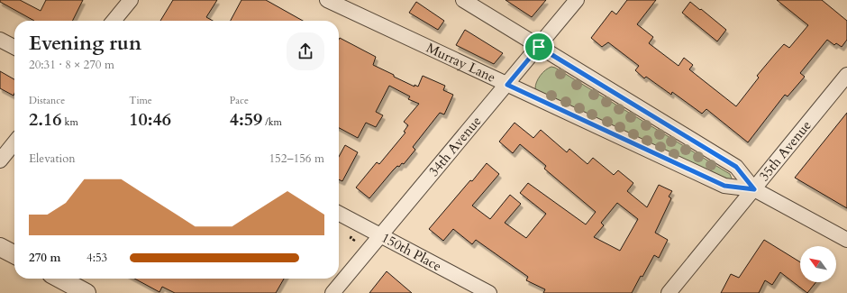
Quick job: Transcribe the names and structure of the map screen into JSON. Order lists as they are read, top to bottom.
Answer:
{
  "streets": {
    "street": [
      "Murray Lane",
      "34th Avenue",
      "35th Avenue",
      "150th Place"
    ]
  },
  "crossings": [
    ["Murray Lane", "34th Avenue"],
    ["Murray Lane", "35th Avenue"],
    ["34th Avenue", "150th Place"]
  ],
  "north": "top left",
  "page": {
    "heading": ["Evening run", "20:31 · 8 × 270 m"],
    "stats": [
      ["Distance", "2.16 km"],
      ["Time", "10:46"],
      ["Pace", "4:59 /km"]
    ],
    "chart": ["Elevation", "152–156 m"],
    "list": [
      {
        "name": "270 m",
        "note": "4:53"
      }
    ]
  }
}
